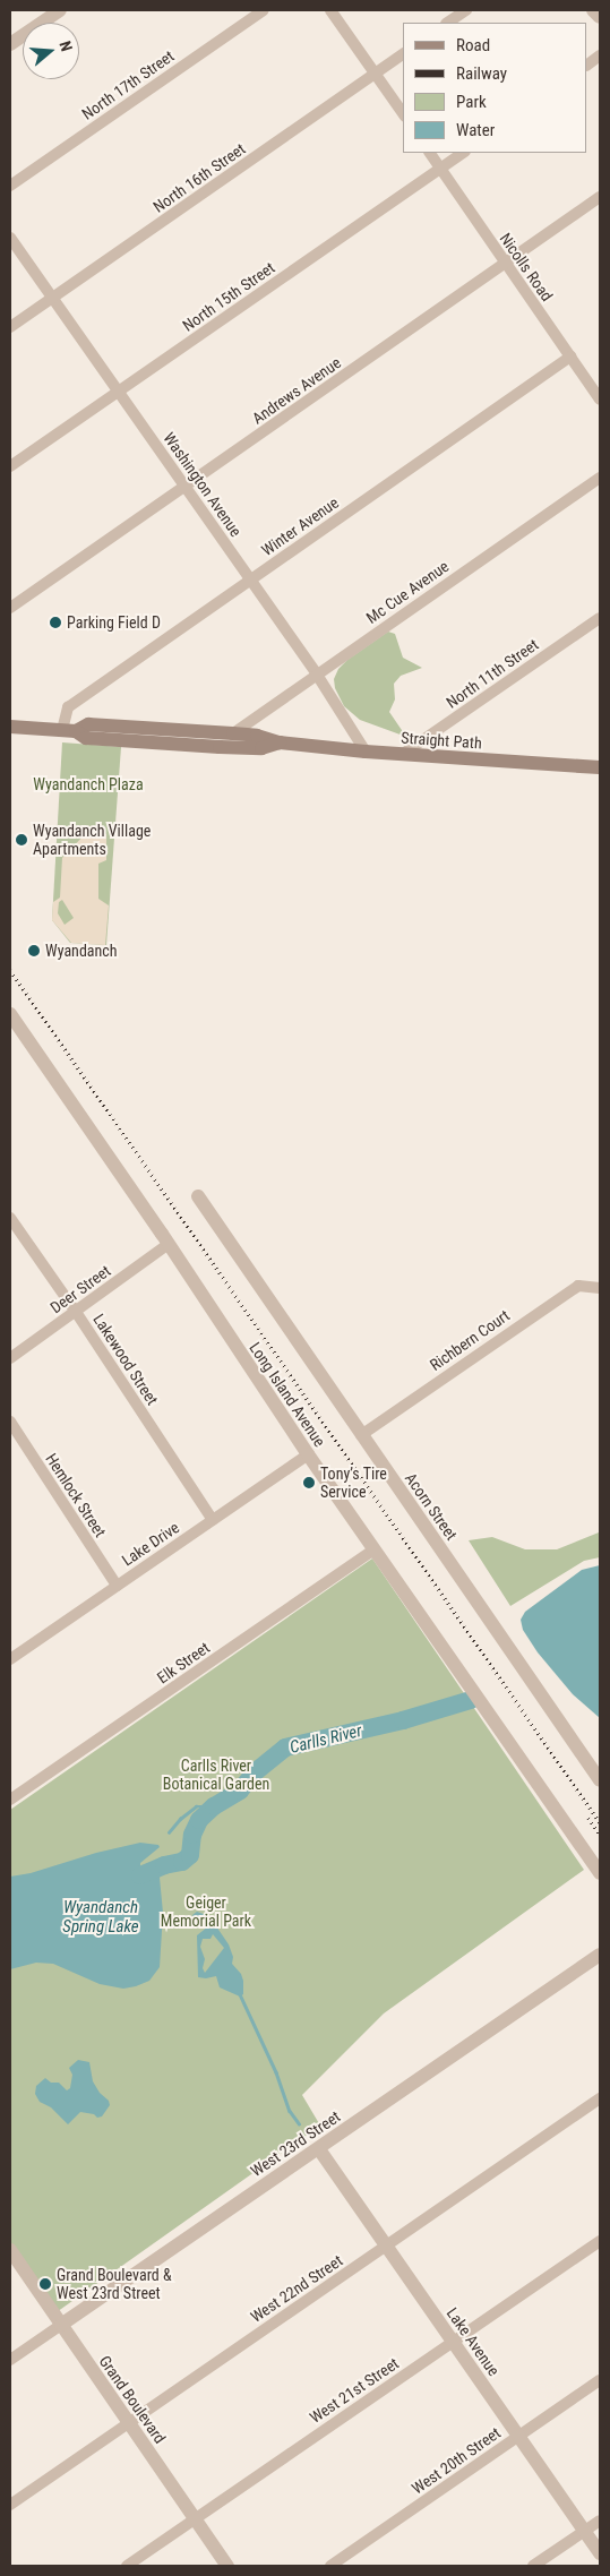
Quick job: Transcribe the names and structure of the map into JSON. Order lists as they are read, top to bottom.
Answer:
{
  "streets": {
    "main road": ["Straight Path"],
    "street": [
      "North 17th Street",
      "North 16th Street",
      "Nicolls Road",
      "North 15th Street",
      "Andrews Avenue",
      "Washington Avenue",
      "Winter Avenue",
      "Mc Cue Avenue",
      "North 11th Street",
      "Deer Street",
      "Richbern Court",
      "Lakewood Street",
      "Long Island Avenue",
      "Hemlock Street",
      "Acorn Street",
      "Lake Drive",
      "Elk Street",
      "West 23rd Street",
      "West 22nd Street",
      "Lake Avenue",
      "West 21st Street",
      "Grand Boulevard",
      "West 20th Street"
    ]
  },
  "crossings": [
    ["North 16th Street", "Washington Avenue"],
    ["Nicolls Road", "North 15th Street"],
    ["Nicolls Road", "Andrews Avenue"],
    ["Nicolls Road", "Winter Avenue"],
    ["North 15th Street", "Washington Avenue"],
    ["Andrews Avenue", "Washington Avenue"],
    ["Washington Avenue", "Winter Avenue"],
    ["Washington Avenue", "Mc Cue Avenue"],
    ["Washington Avenue", "Straight Path"],
    ["Winter Avenue", "Straight Path"],
    ["Mc Cue Avenue", "Straight Path"],
    ["North 11th Street", "Straight Path"],
    ["Deer Street", "Lakewood Street"],
    ["Deer Street", "Long Island Avenue"],
    ["Richbern Court", "Acorn Street"],
    ["Lakewood Street", "Lake Drive"],
    ["Long Island Avenue", "Lake Drive"],
    ["Long Island Avenue", "Elk Street"],
    ["Hemlock Street", "Lake Drive"],
    ["West 23rd Street", "Lake Avenue"],
    ["West 23rd Street", "Grand Boulevard"],
    ["West 22nd Street", "Lake Avenue"],
    ["West 22nd Street", "Grand Boulevard"],
    ["Lake Avenue", "West 21st Street"],
    ["Lake Avenue", "West 20th Street"],
    ["West 21st Street", "Grand Boulevard"]
  ],
  "water": ["Carlls River", "Wyandanch Spring Lake"],
  "parks": ["Wyandanch Plaza", "Carlls River Botanical Garden", "Geiger Memorial Park"],
  "places": [
    "Parking Field D",
    "Wyandanch Village Apartments",
    "Wyandanch",
    "Tony’s Tire Service",
    "Grand Boulevard & West 23rd Street"
  ],
  "legend": [
    "Road",
    "Railway",
    "Park",
    "Water"
  ],
  "north": "right"
}
